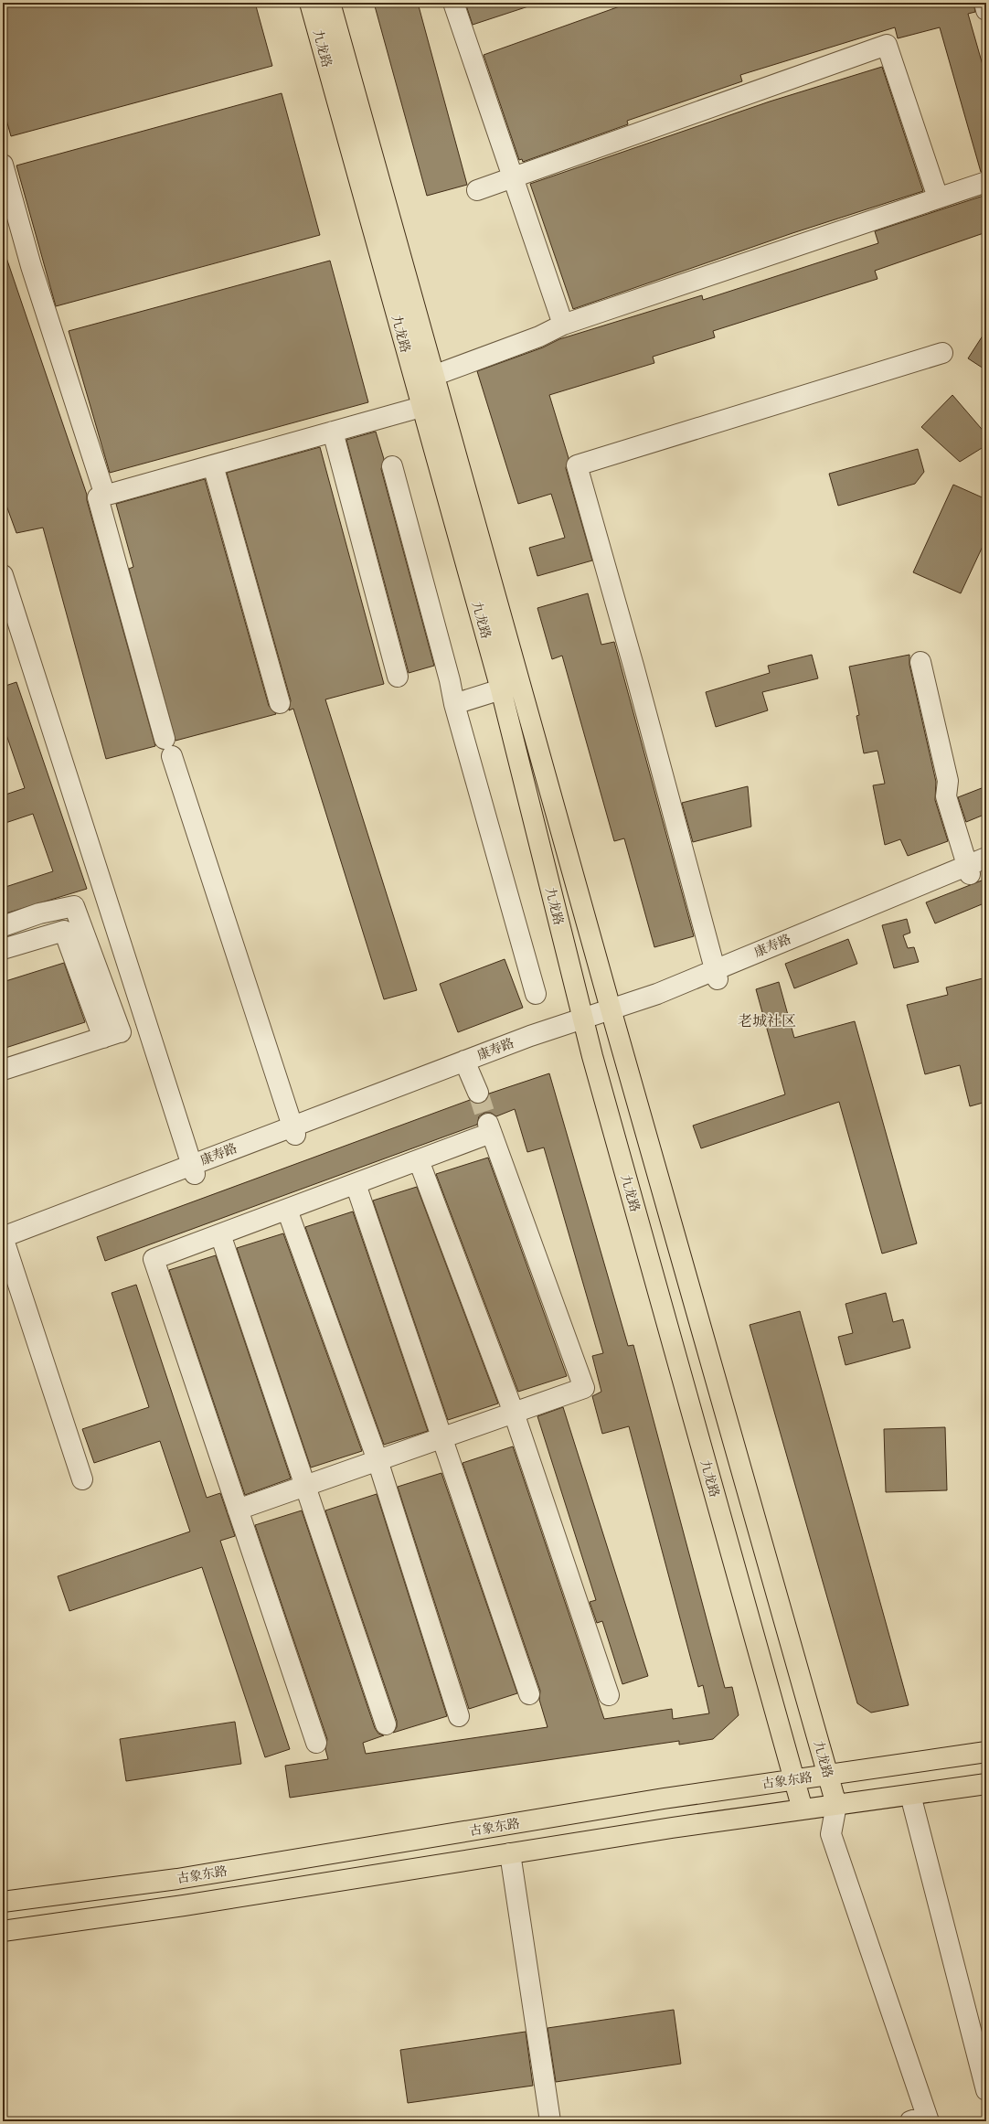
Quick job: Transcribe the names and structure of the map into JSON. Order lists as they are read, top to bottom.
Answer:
{
  "streets": {
    "main road": ["九龙路", "古象东路"],
    "street": ["康寿路"]
  },
  "crossings": [
    ["九龙路", "康寿路"],
    ["九龙路", "古象东路"]
  ],
  "districts": ["老城社区"]
}
